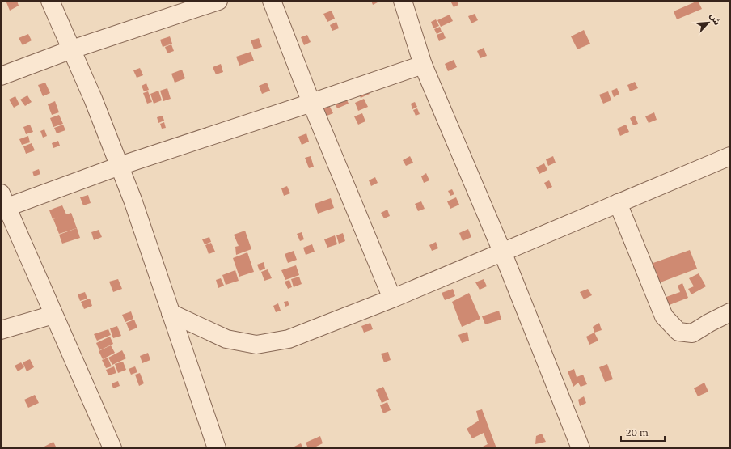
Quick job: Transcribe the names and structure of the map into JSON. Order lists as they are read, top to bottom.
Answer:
{
  "scale_bar": "20 m",
  "north": "top right"
}
